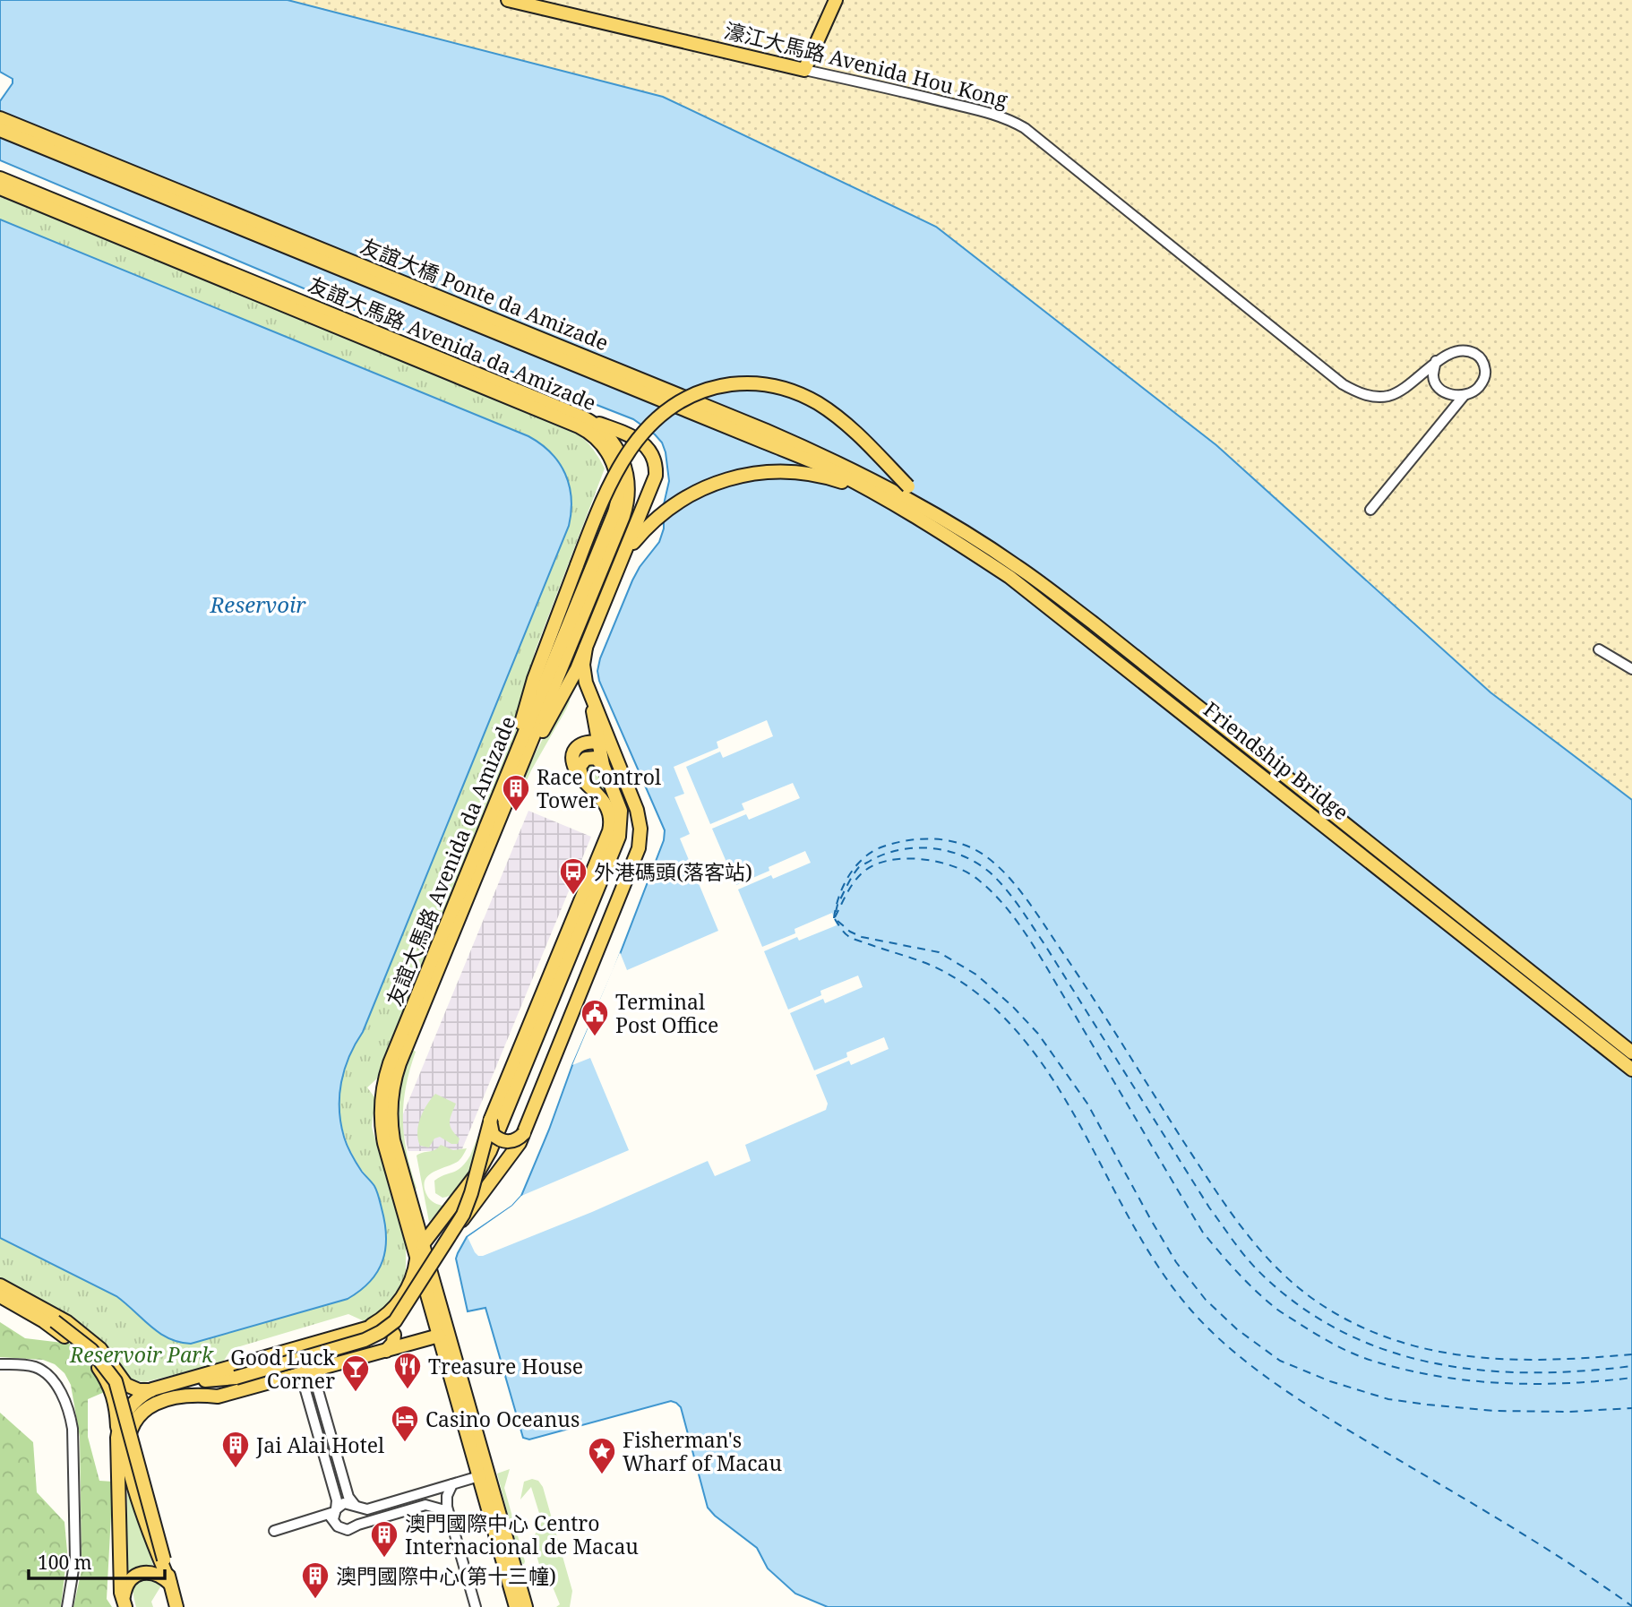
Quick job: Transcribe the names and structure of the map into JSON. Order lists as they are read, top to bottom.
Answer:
{
  "streets": {
    "main road": [
      "濠江大馬路 Avenida Hou Kong",
      "友誼大橋 Ponte da Amizade",
      "友誼大馬路 Avenida da Amizade",
      "Friendship Bridge"
    ]
  },
  "crossings": [
    ["友誼大橋 Ponte da Amizade", "Friendship Bridge"]
  ],
  "water": ["Reservoir"],
  "parks": ["Reservoir Park"],
  "places": {
    "building": [
      "Race Control Tower",
      "Jai Alai Hotel",
      "澳門國際中心 Centro Internacional de Macau",
      "澳門國際中心(第十三幢)"
    ],
    "bus stop": ["外港碼頭(落客站)"],
    "public building": ["Terminal Post Office"],
    "restaurant": ["Treasure House"],
    "bar": ["Good Luck Corner"],
    "hotel": ["Casino Oceanus"],
    "place": ["Fisherman's Wharf of Macau"]
  },
  "scale_bar": "100 m"
}
